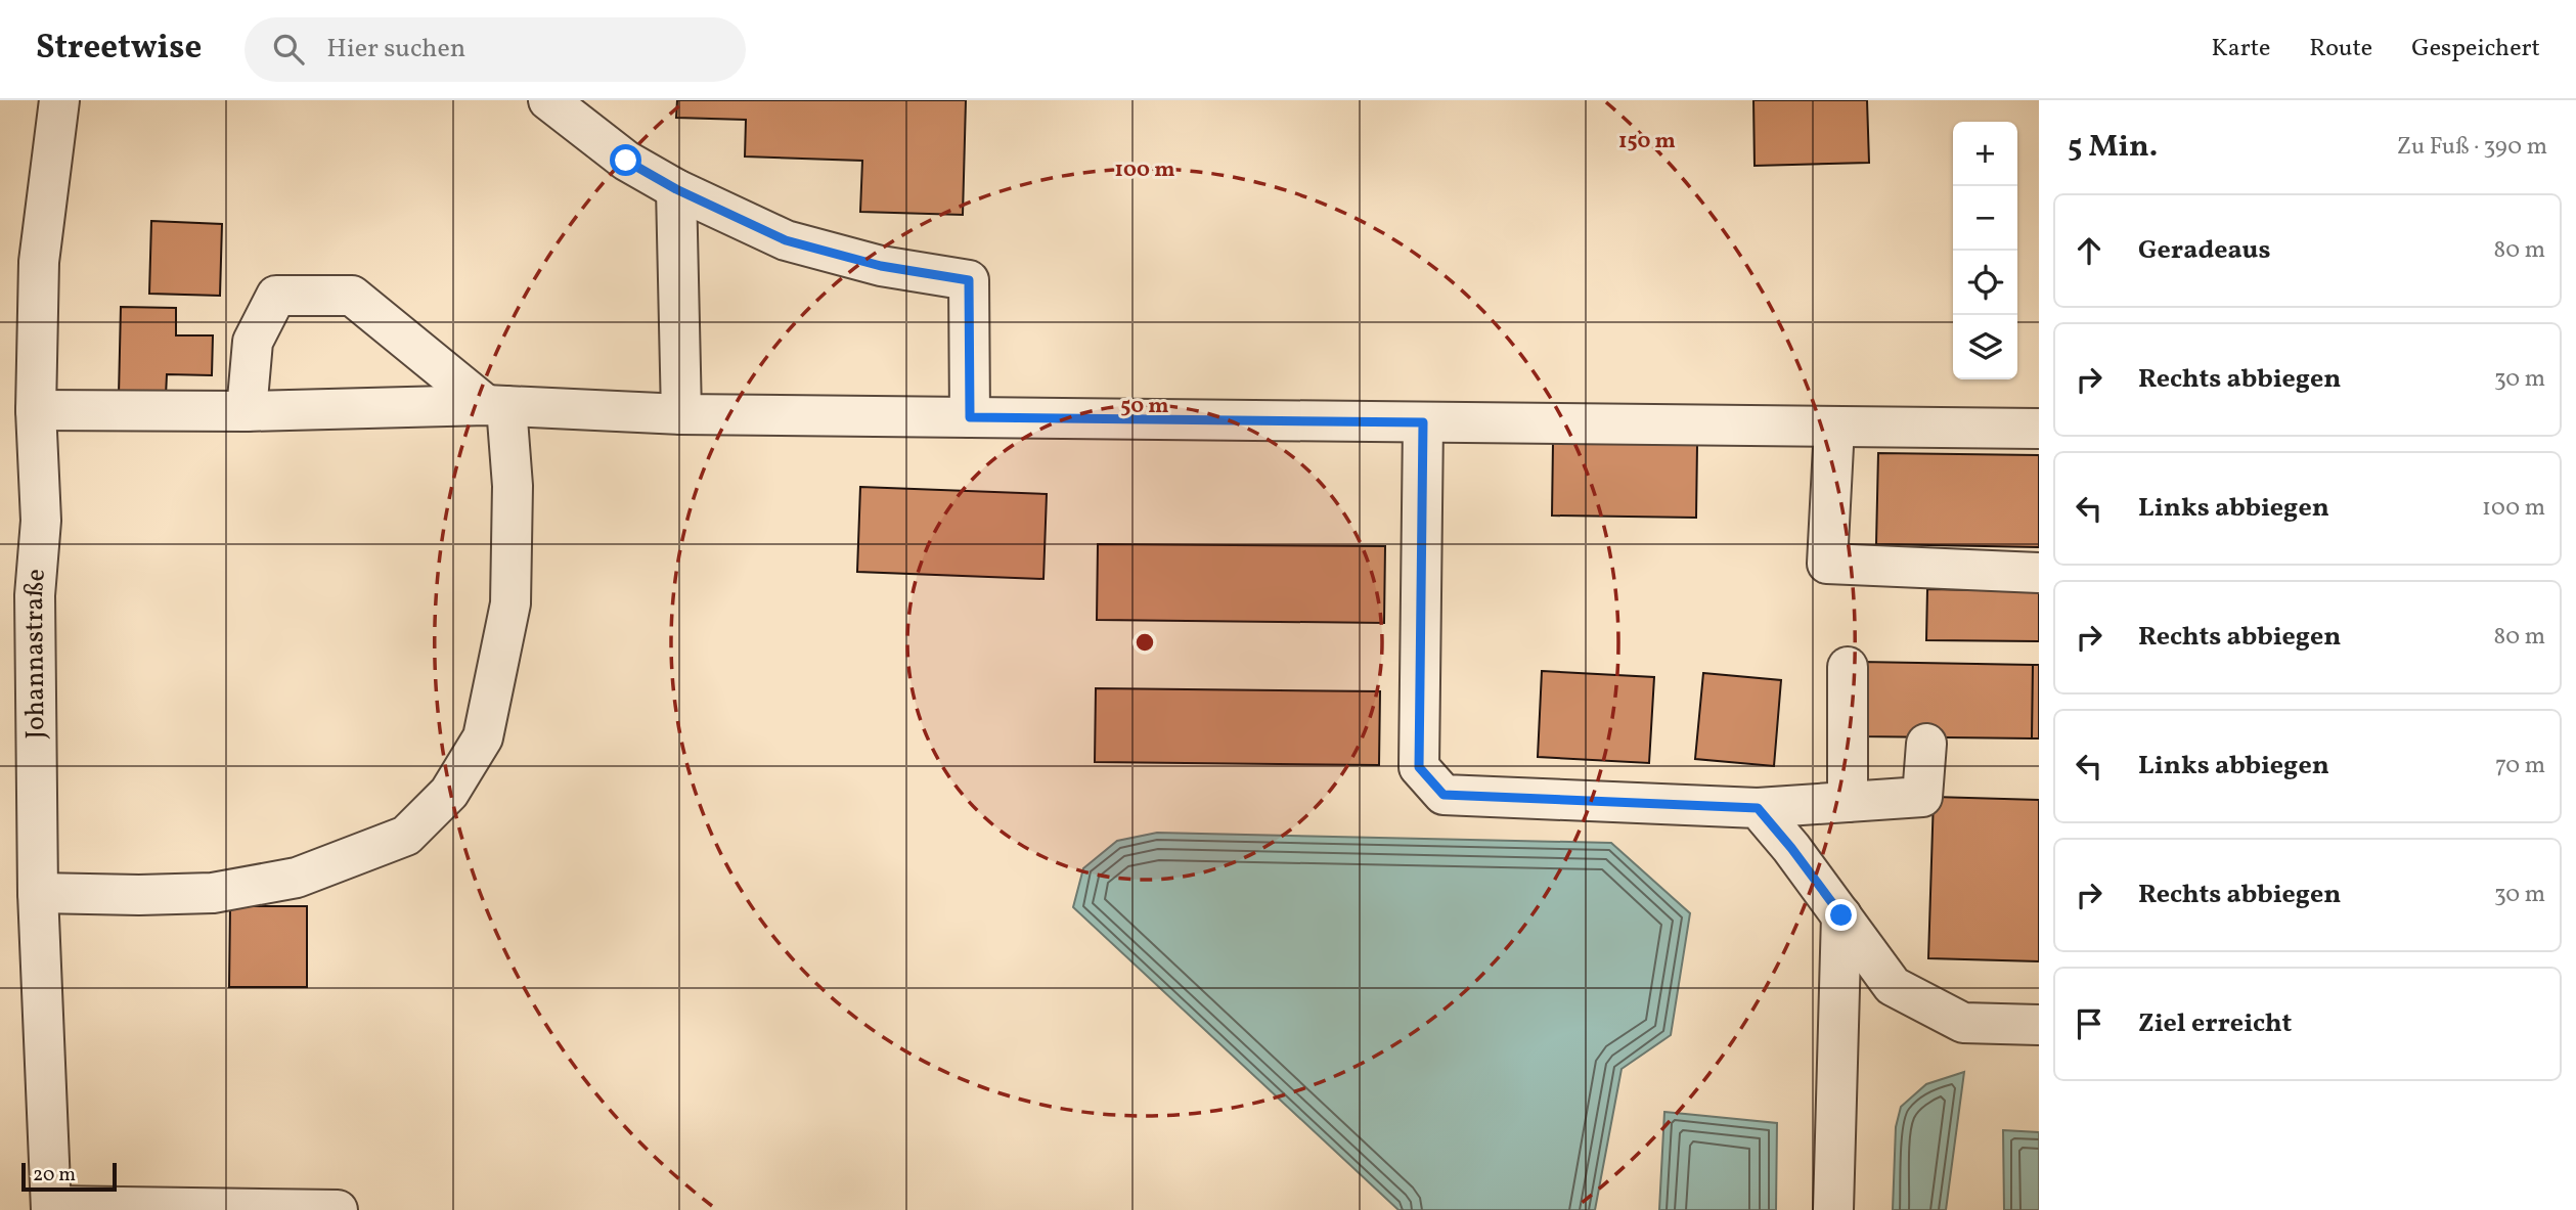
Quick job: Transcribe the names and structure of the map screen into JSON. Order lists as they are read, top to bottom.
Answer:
{
  "streets": {
    "street": ["Johannastraße"]
  },
  "scale_bar": "20 m",
  "page": {
    "header": "Streetwise",
    "search": "Hier suchen",
    "nav": ["Karte", "Route", "Gespeichert"],
    "heading": ["5 Min.", "Zu Fuß · 390 m"],
    "map_buttons": ["+", "−"],
    "list": [
      ["Geradeaus", "80 m"],
      ["Rechts abbiegen", "30 m"],
      ["Links abbiegen", "100 m"],
      ["Rechts abbiegen", "80 m"],
      ["Links abbiegen", "70 m"],
      ["Rechts abbiegen", "30 m"],
      "Ziel erreicht"
    ],
    "scale": "20 m"
  },
  "rings": ["150 m", "100 m", "50 m"]
}
